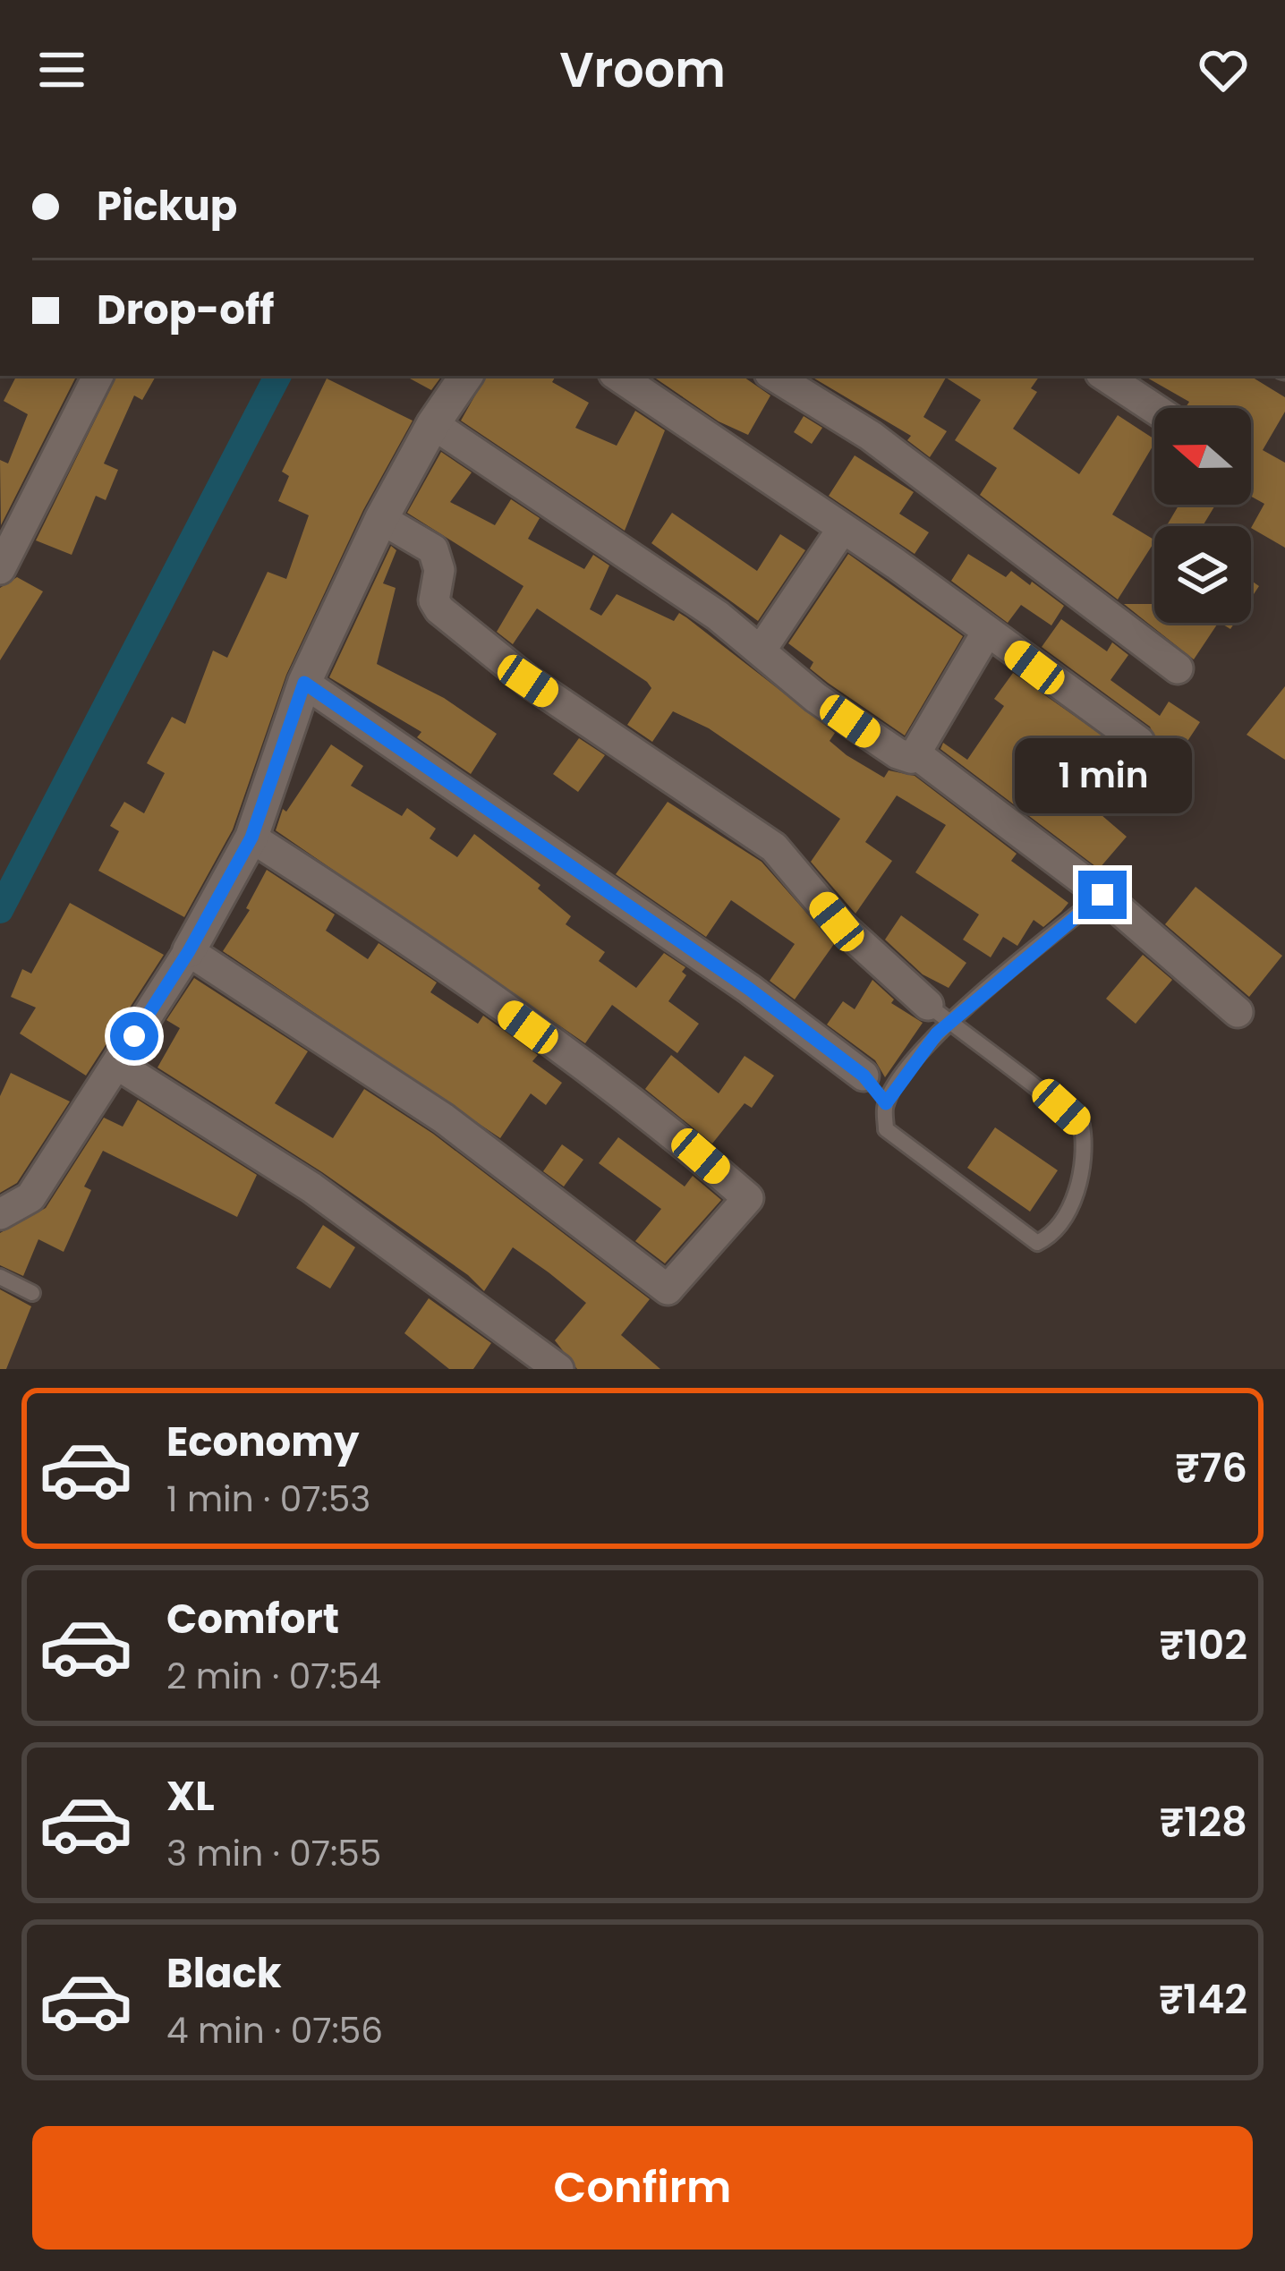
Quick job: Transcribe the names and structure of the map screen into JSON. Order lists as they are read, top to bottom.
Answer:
{
  "north": "left",
  "page": {
    "header": "Vroom",
    "banner": ["Pickup", "Drop-off"],
    "bubble": "1 min",
    "list": [
      {
        "name": "Economy",
        "note": "1 min · 07:53",
        "value": "₹76"
      },
      {
        "name": "Comfort",
        "note": "2 min · 07:54",
        "value": "₹102"
      },
      {
        "name": "XL",
        "note": "3 min · 07:55",
        "value": "₹128"
      },
      {
        "name": "Black",
        "note": "4 min · 07:56",
        "value": "₹142"
      }
    ],
    "buttons": "Confirm"
  }
}
